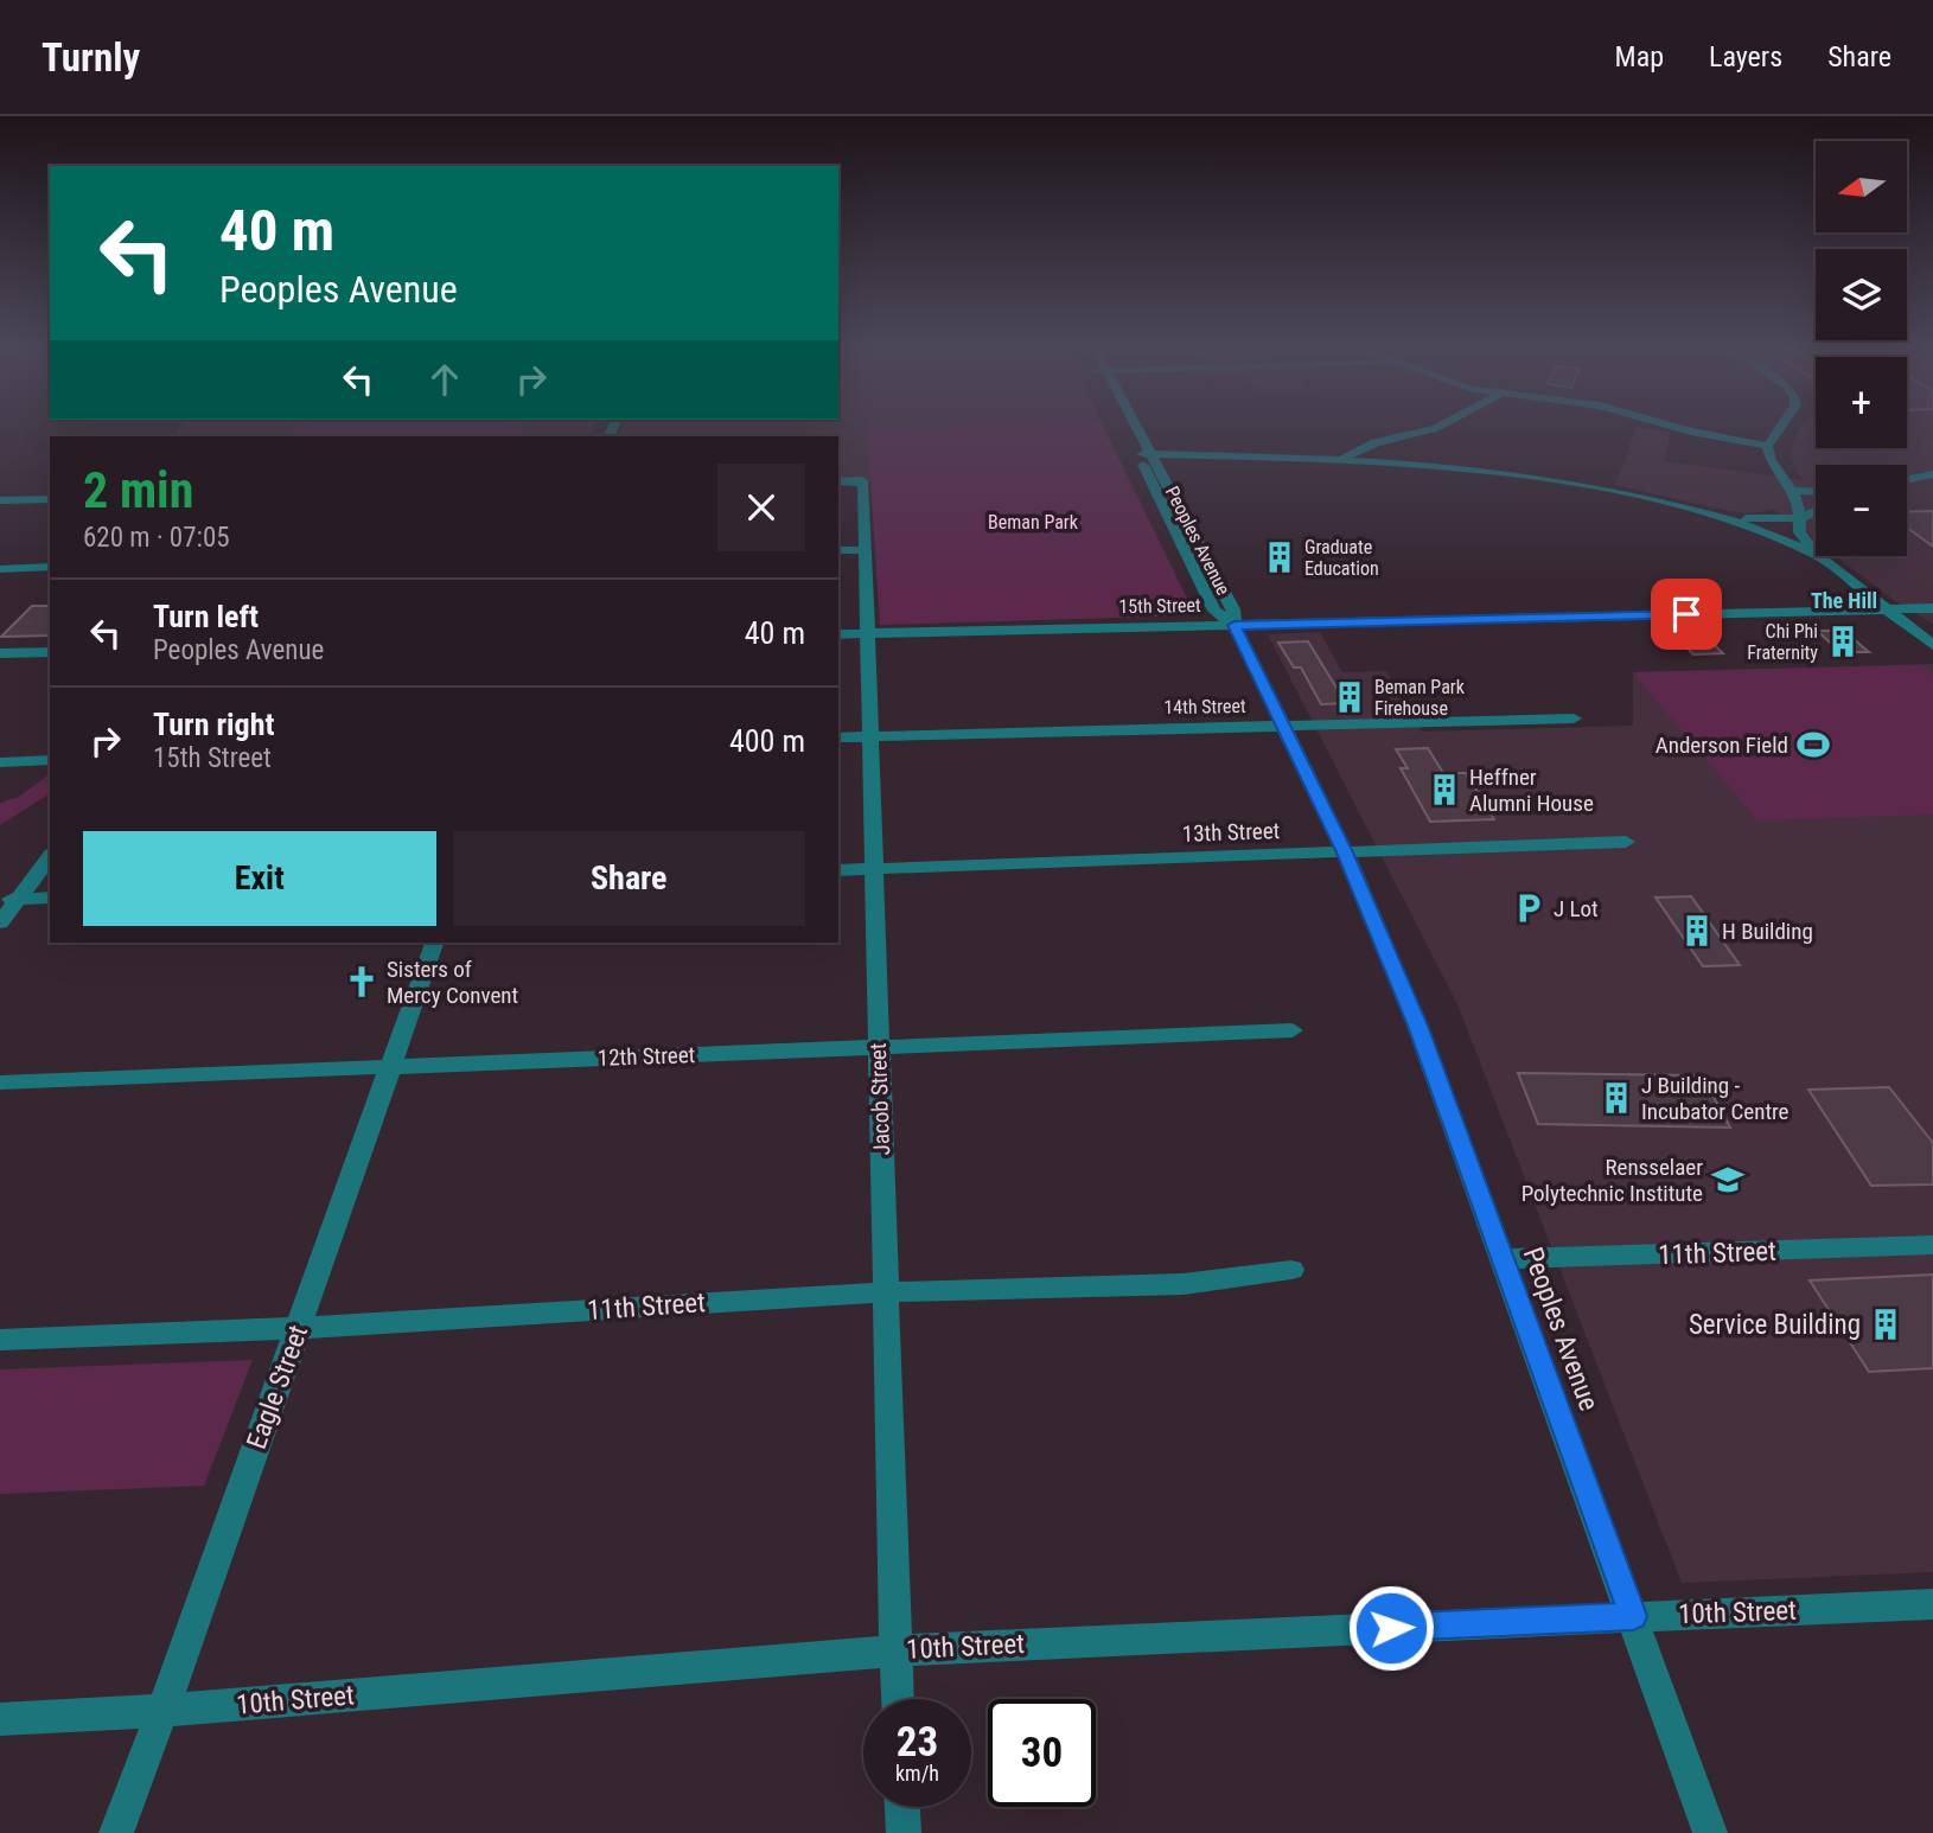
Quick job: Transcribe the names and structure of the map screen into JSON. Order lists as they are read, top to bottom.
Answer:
{
  "streets": {
    "street": [
      "Peoples Avenue",
      "15th Street",
      "14th Street",
      "13th Street",
      "12th Street",
      "Jacob Street",
      "11th Street",
      "Eagle Street",
      "10th Street"
    ]
  },
  "crossings": [
    ["Peoples Avenue", "15th Street"],
    ["Peoples Avenue", "14th Street"],
    ["Peoples Avenue", "13th Street"],
    ["Peoples Avenue", "11th Street"],
    ["Peoples Avenue", "10th Street"],
    ["15th Street", "Jacob Street"],
    ["14th Street", "Jacob Street"],
    ["13th Street", "Jacob Street"],
    ["12th Street", "Jacob Street"],
    ["12th Street", "Eagle Street"],
    ["Jacob Street", "11th Street"],
    ["Jacob Street", "10th Street"],
    ["11th Street", "Eagle Street"],
    ["Eagle Street", "10th Street"]
  ],
  "districts": ["The Hill"],
  "parks": ["Beman Park"],
  "places": {
    "building": [
      "Graduate Education",
      "Chi Phi Fraternity",
      "Beman Park Firehouse",
      "Heffner Alumni House",
      "H Building",
      "J Building - Incubator Centre",
      "Service Building"
    ],
    "sports": ["Anderson Field"],
    "parking": ["J Lot"],
    "church": ["Sisters of Mercy Convent"],
    "school or university": ["Rensselaer Polytechnic Institute"]
  },
  "north": "left",
  "page": {
    "header": "Turnly",
    "nav": ["Map", "Layers", "Share"],
    "map_buttons": ["+", "−"],
    "turn": ["40 m", "Peoples Avenue"],
    "heading": ["2 min", "620 m · 07:05"],
    "list": [
      {
        "name": "Turn left",
        "note": "Peoples Avenue",
        "value": "40 m"
      },
      {
        "name": "Turn right",
        "note": "15th Street",
        "value": "400 m"
      }
    ],
    "buttons": ["Exit", "Share"],
    "speed": "23 km/h",
    "limit": "30"
  }
}
